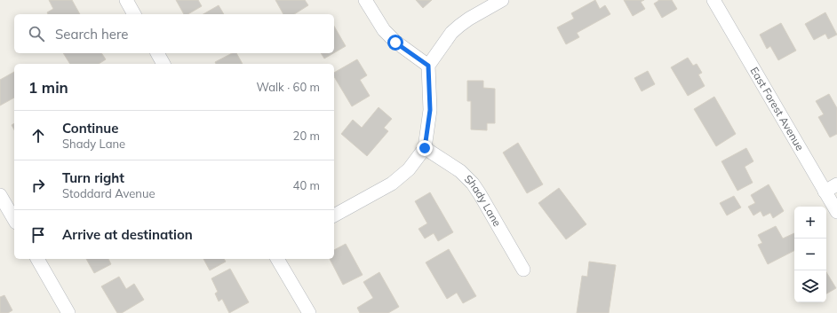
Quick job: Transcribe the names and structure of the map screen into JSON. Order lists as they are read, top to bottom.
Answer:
{
  "streets": {
    "street": ["East Forest Avenue", "Shady Lane"]
  },
  "page": {
    "search": "Search here",
    "heading": ["1 min", "Walk · 60 m"],
    "list": [
      ["Continue", "Shady Lane", "20 m"],
      ["Turn right", "Stoddard Avenue", "40 m"],
      "Arrive at destination"
    ],
    "map_buttons": ["+", "−"]
  }
}
